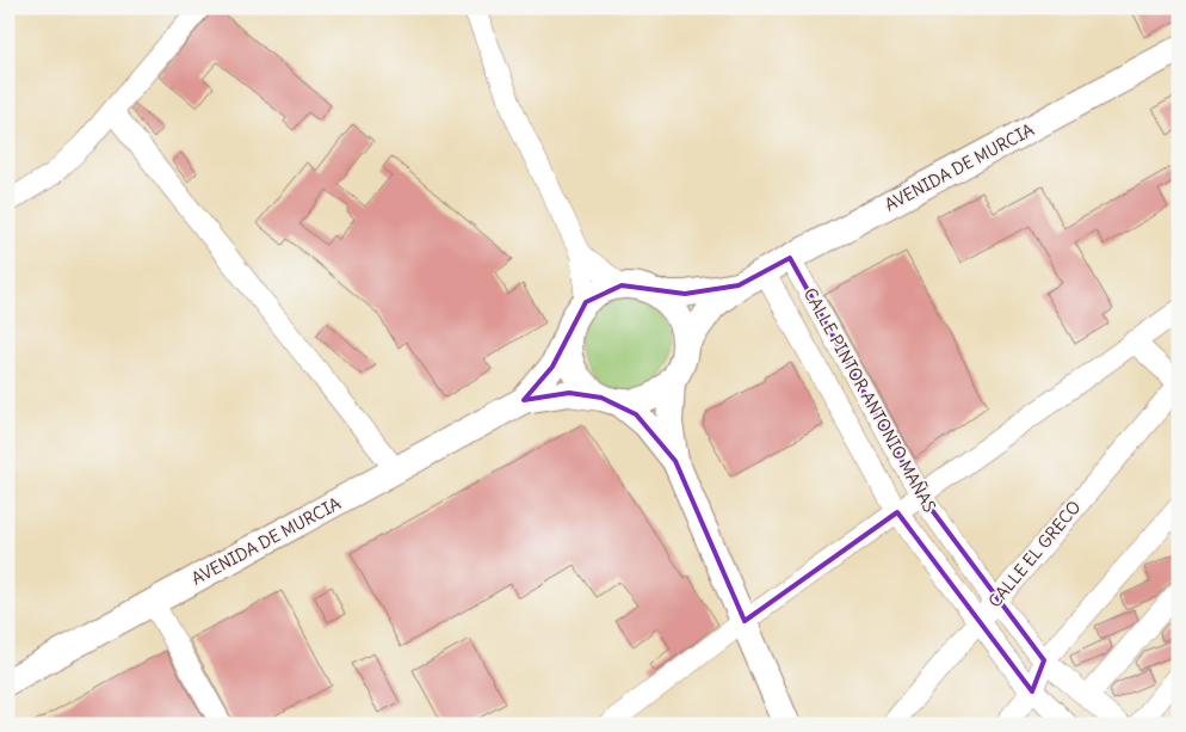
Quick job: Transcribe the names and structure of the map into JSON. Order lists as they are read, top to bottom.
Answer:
{
  "streets": {
    "main road": ["AVENIDA DE MURCIA"],
    "street": ["CALLE PINTOR ANTONIO MAÑAS", "CALLE EL GRECO"]
  },
  "crossings": [
    ["AVENIDA DE MURCIA", "CALLE PINTOR ANTONIO MAÑAS"],
    ["CALLE PINTOR ANTONIO MAÑAS", "CALLE EL GRECO"]
  ]
}
